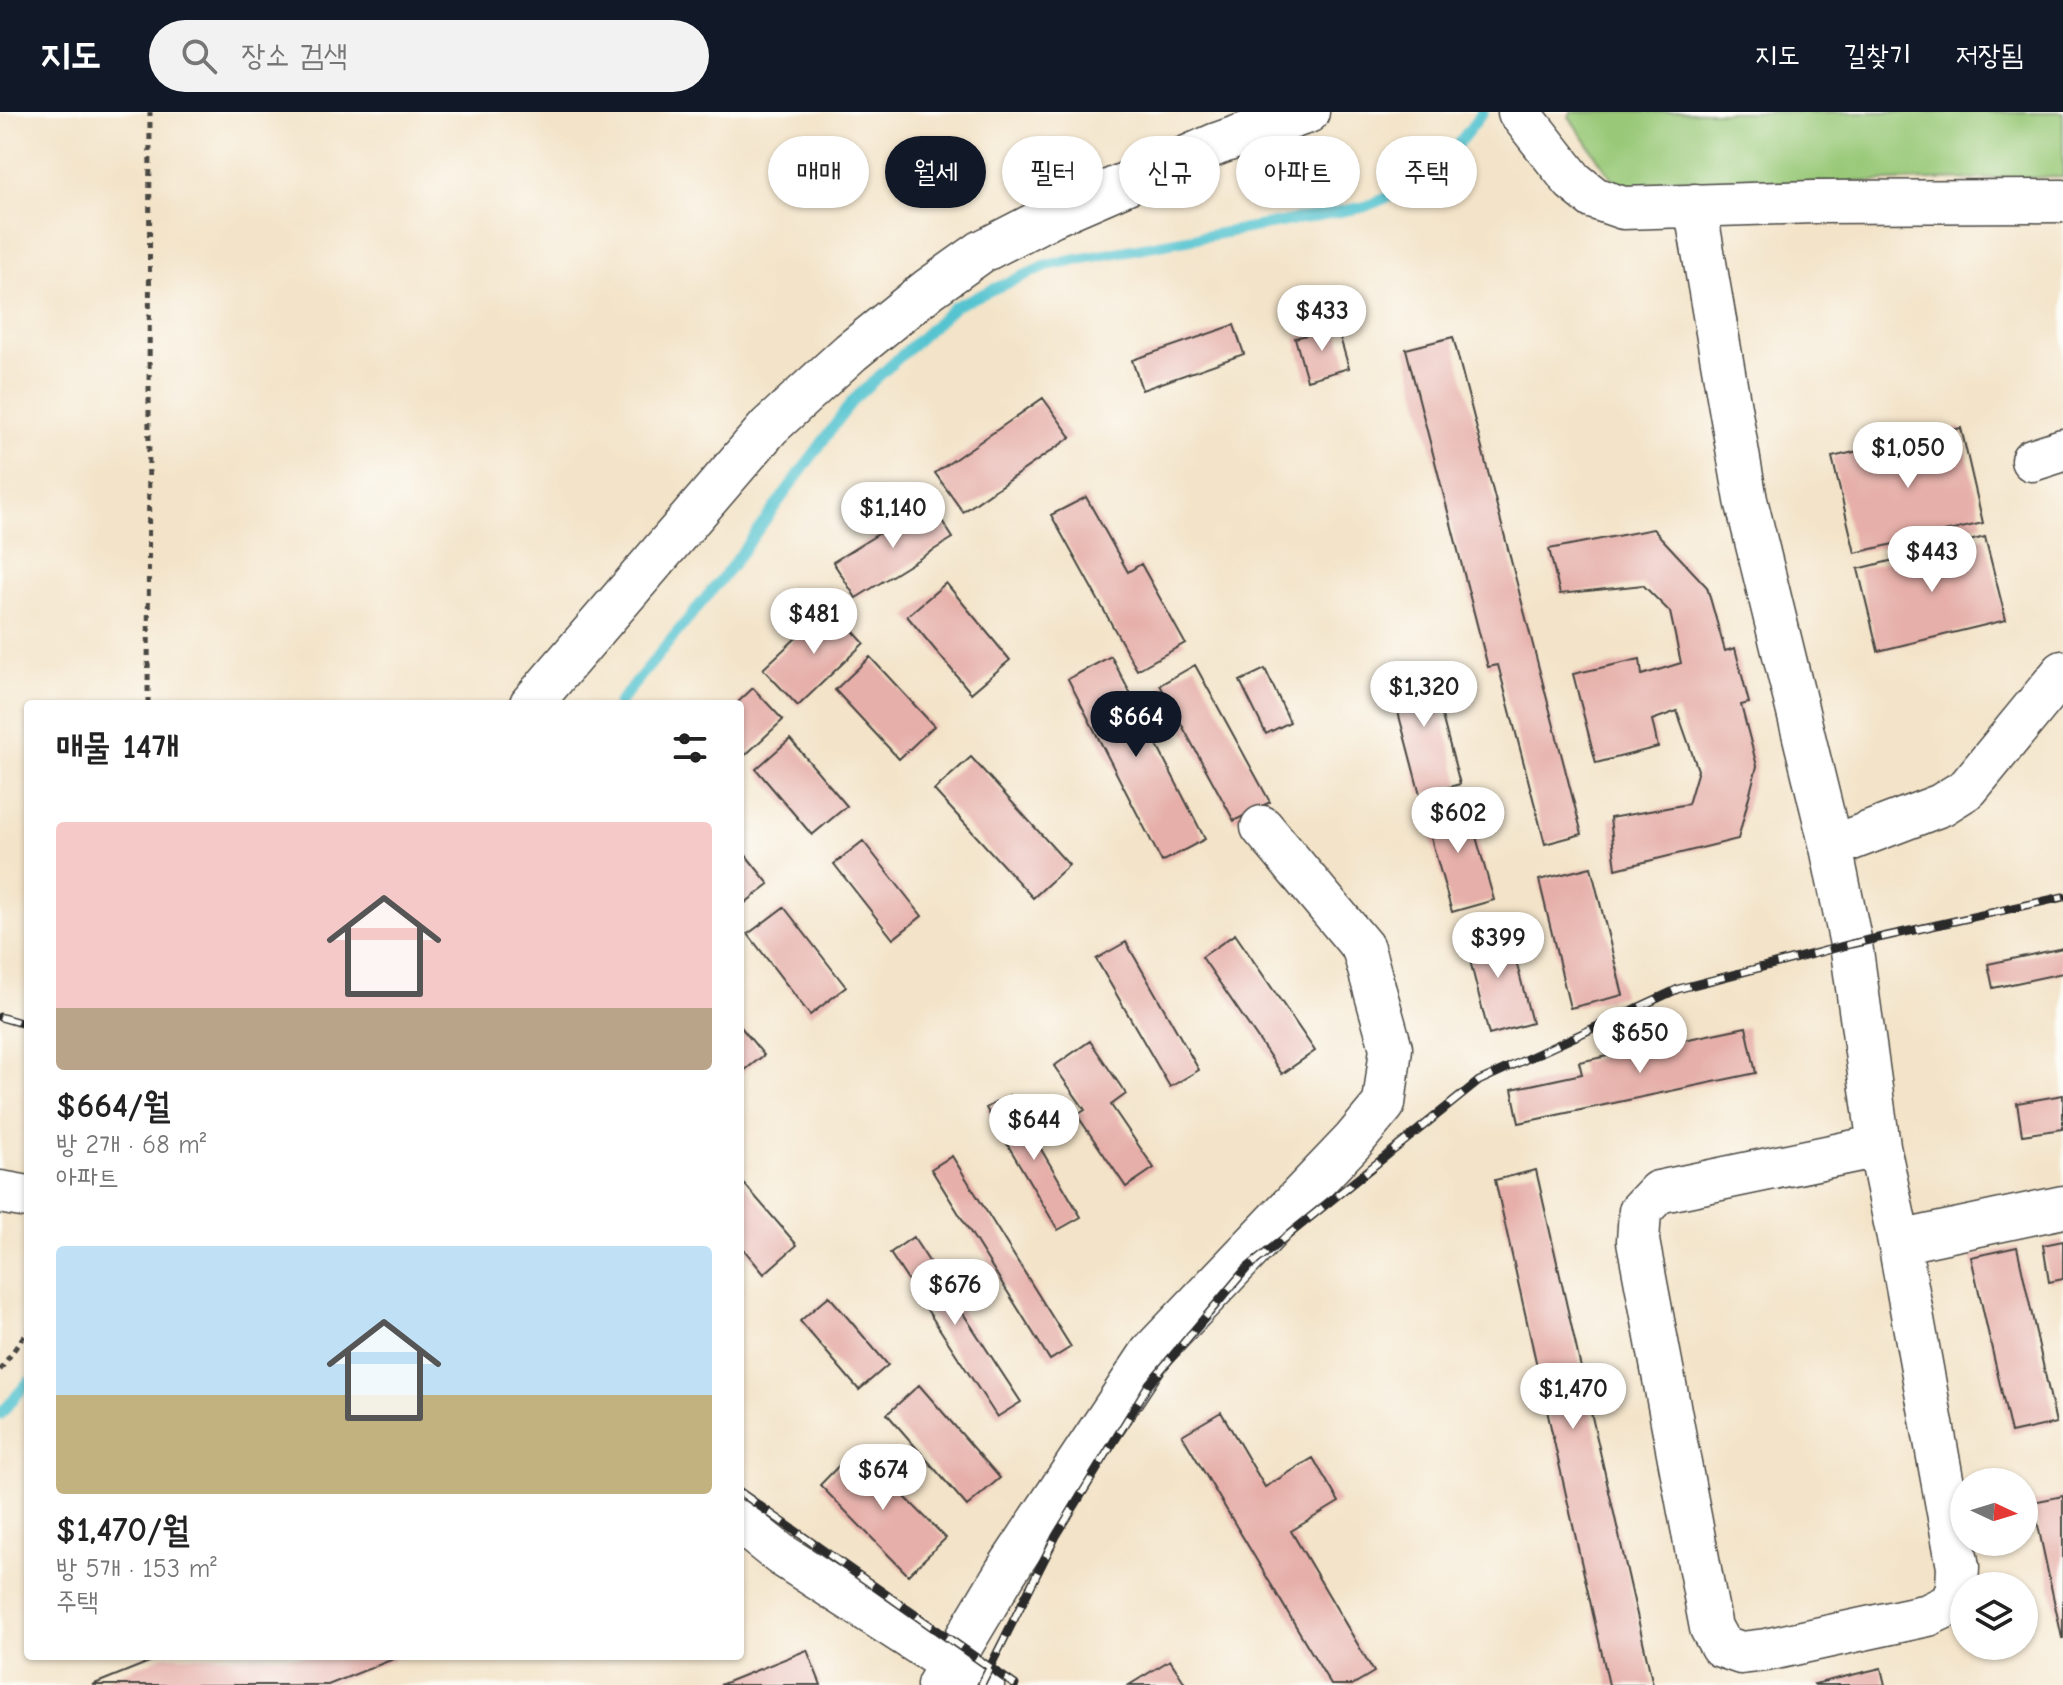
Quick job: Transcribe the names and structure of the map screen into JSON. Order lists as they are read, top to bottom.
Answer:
{
  "north": "right",
  "page": {
    "header": "지도",
    "search": "장소 검색",
    "nav": ["지도", "길찾기", "저장됨"],
    "chip": [
      "매매",
      "월세",
      "필터",
      "신규",
      "아파트",
      "주택"
    ],
    "price": [
      "$433",
      "$1,050",
      "$1,140",
      "$443",
      "$481",
      "$1,320",
      "$664",
      "$602",
      "$399",
      "$650",
      "$644",
      "$676",
      "$1,470",
      "$674"
    ],
    "heading": "매물 14개",
    "list": [
      {
        "name": "$664/월",
        "note": "방 2개 · 68 m² · 아파트"
      },
      {
        "name": "$1,470/월",
        "note": "방 5개 · 153 m² · 주택"
      }
    ]
  }
}
